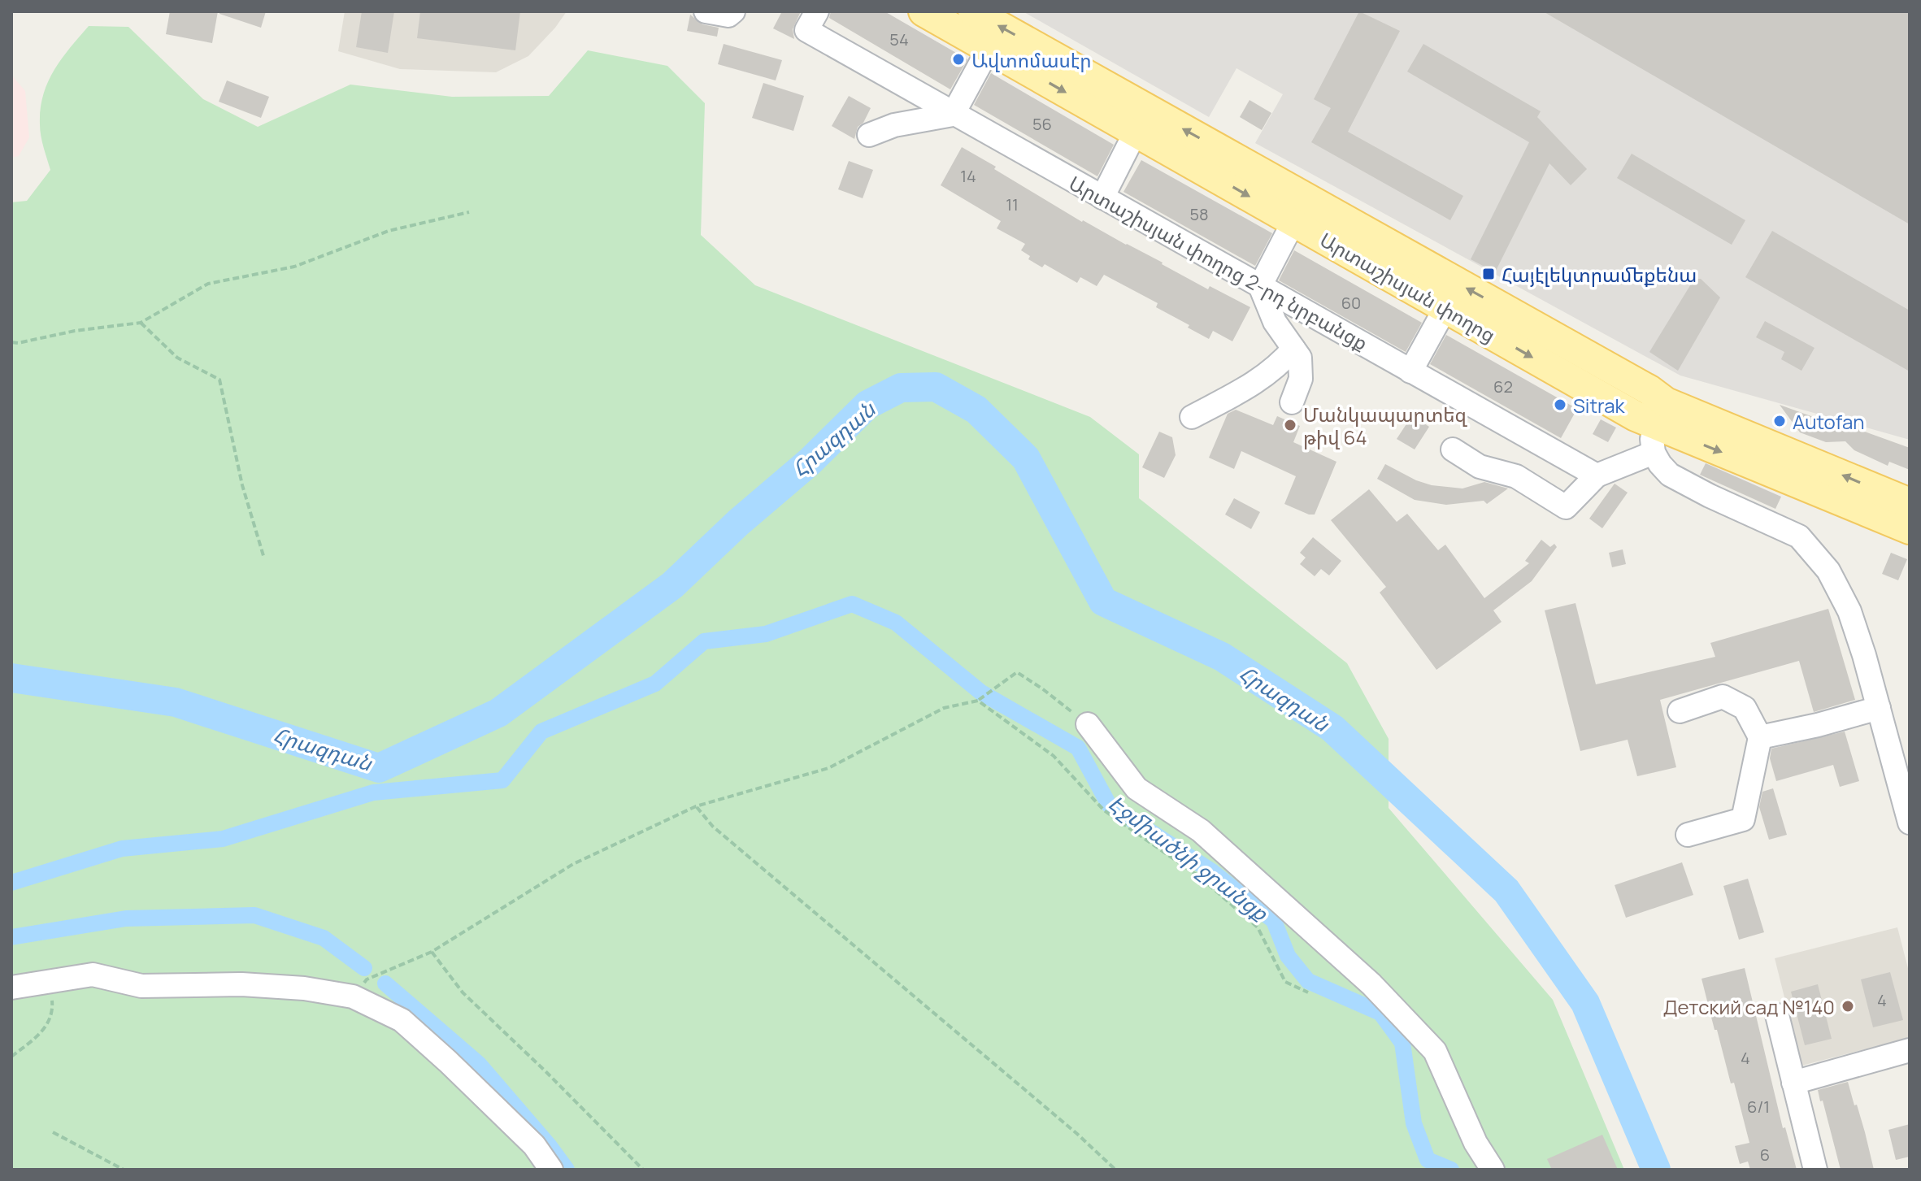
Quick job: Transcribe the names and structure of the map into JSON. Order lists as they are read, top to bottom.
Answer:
{
  "streets": {
    "main road": ["Արտաշիսյան փողոց"],
    "street": ["Արտաշիսյան փողոց 2-րդ նրբանցք"]
  },
  "water": ["Հրազդան", "Էջմիածնի ջրանցք"],
  "places": {
    "other": [
      "Ավտոմասէր",
      "Sitrak",
      "Autofan",
      "Մանկապարտեզ թիվ 64",
      "Детский сад №140"
    ],
    "transit": ["Հայէլեկտրամեքենա"]
  },
  "house_numbers": [
    "54",
    "56",
    "14",
    "11",
    "58",
    "60",
    "62",
    "4",
    "4",
    "6/1",
    "6"
  ]
}
